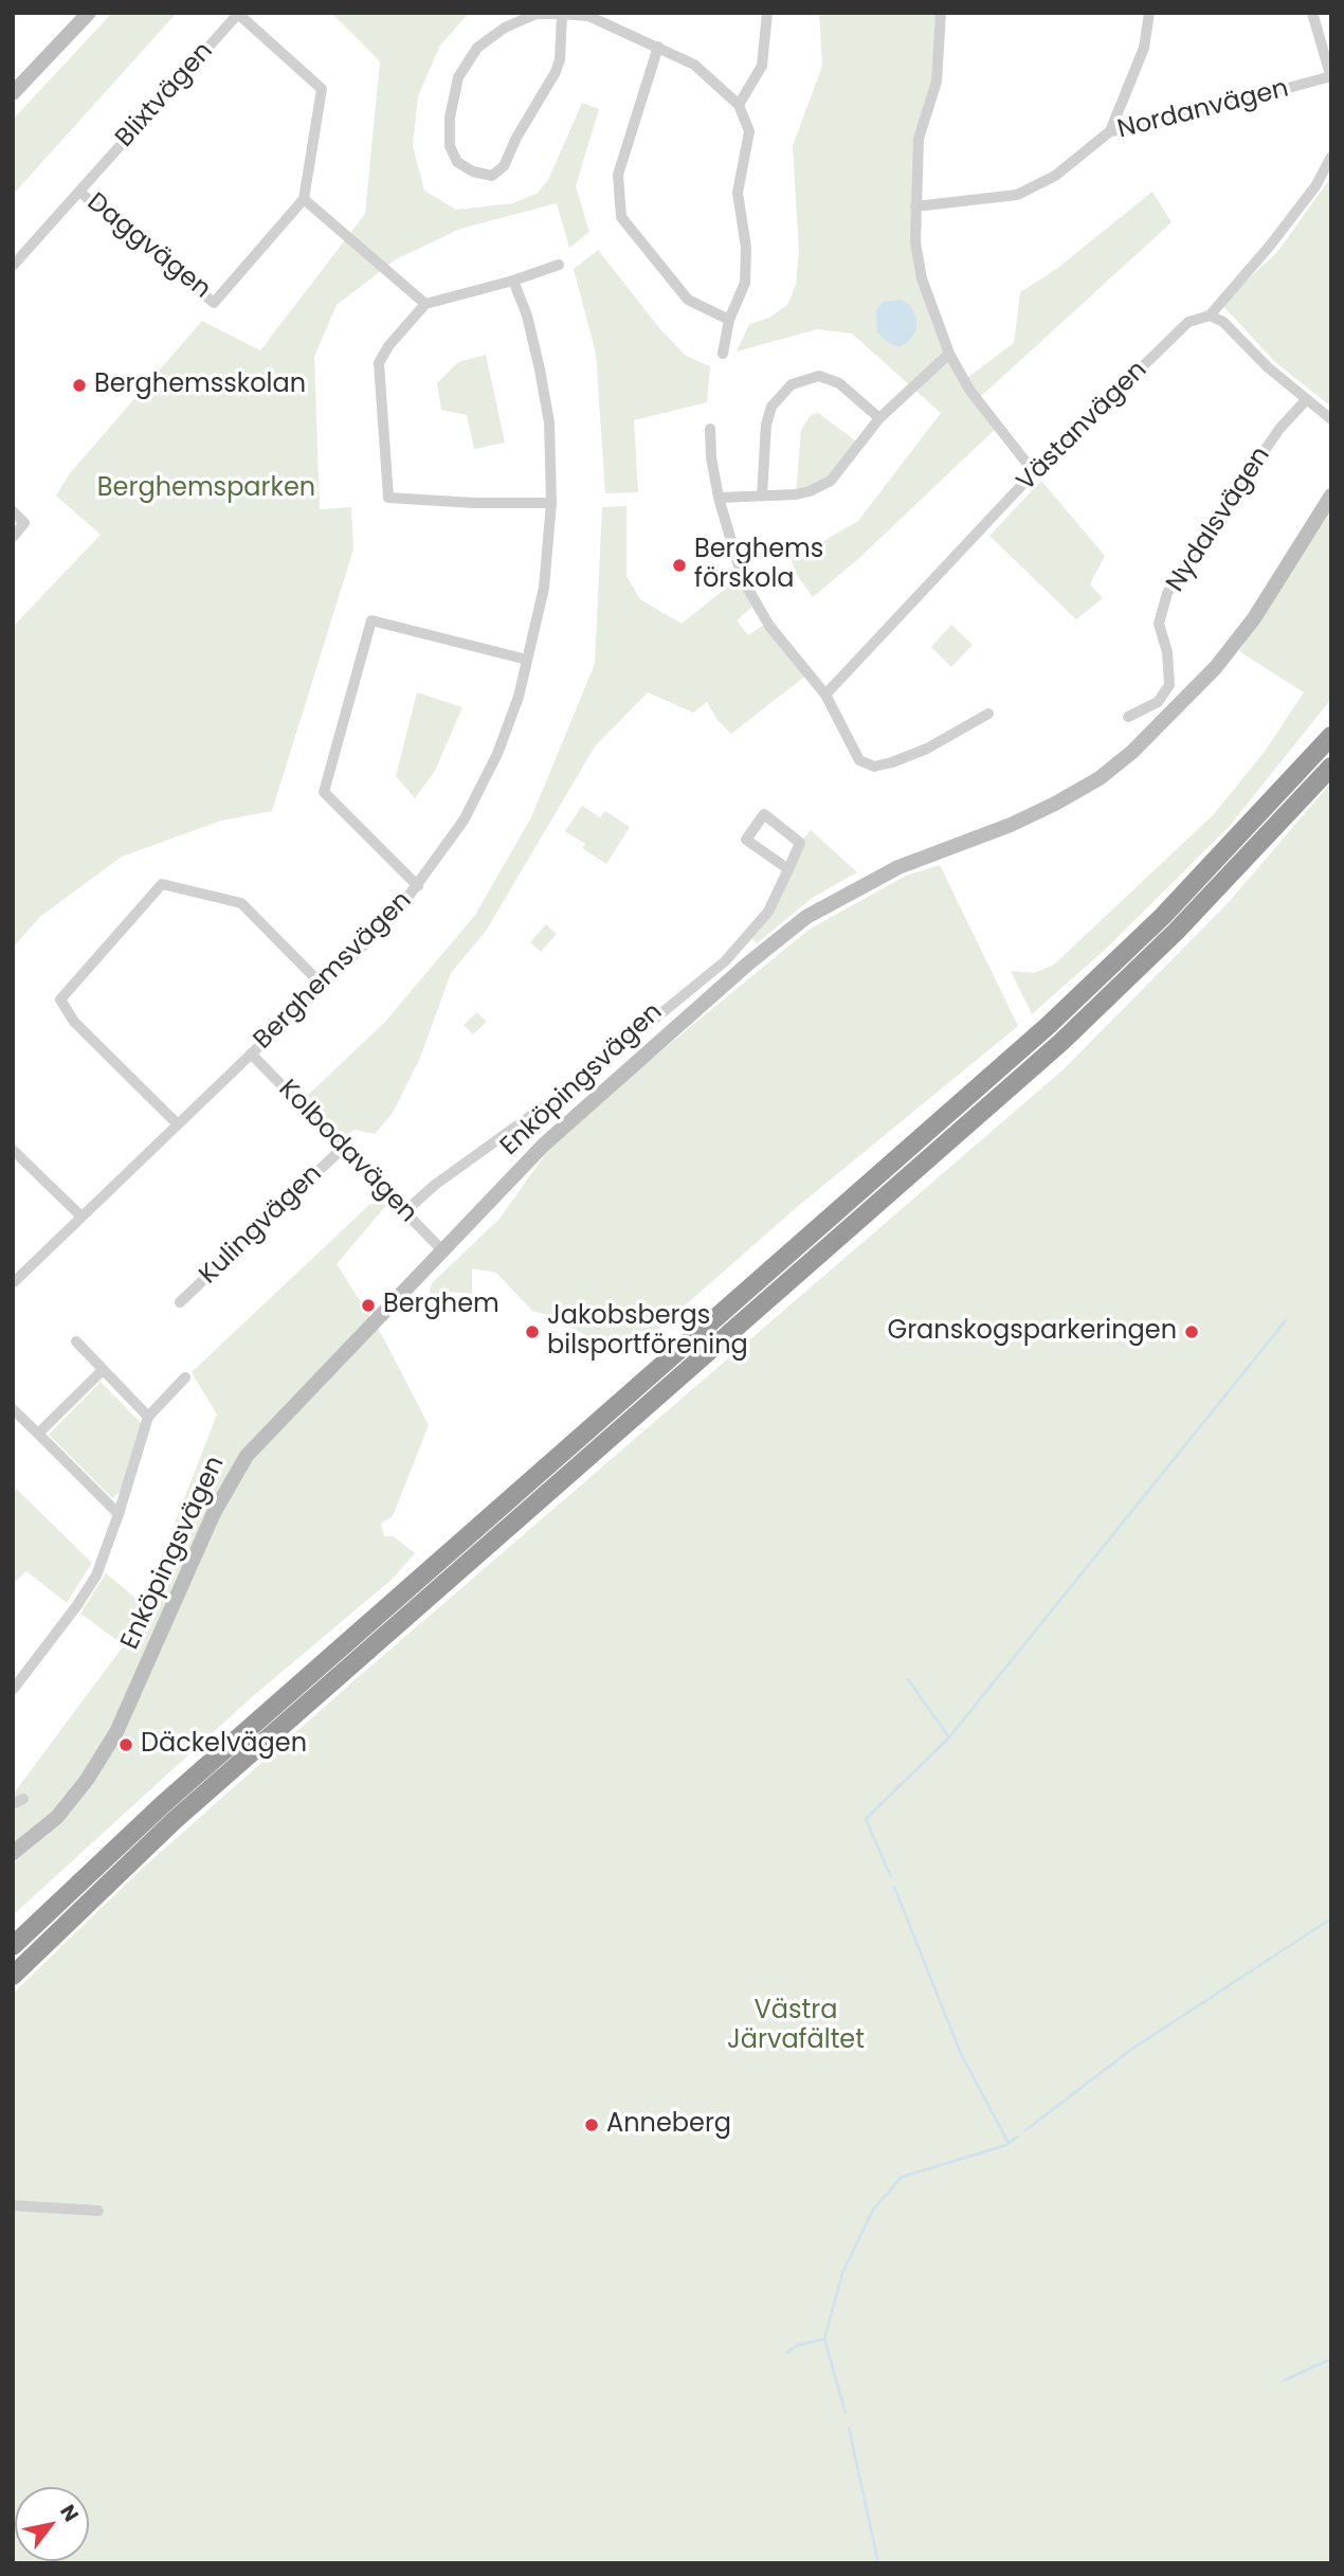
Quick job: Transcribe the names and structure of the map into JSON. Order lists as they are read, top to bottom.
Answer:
{
  "streets": {
    "street": [
      "Blixtvägen",
      "Nordanvägen",
      "Daggvägen",
      "Västanvägen",
      "Nydalsvägen",
      "Berghemsvägen",
      "Enköpingsvägen",
      "Kolbodavägen",
      "Kulingvägen"
    ]
  },
  "crossings": [
    ["Blixtvägen", "Daggvägen"],
    ["Berghemsvägen", "Kolbodavägen"],
    ["Enköpingsvägen", "Kolbodavägen"],
    ["Kolbodavägen", "Kulingvägen"]
  ],
  "parks": ["Berghemsparken", "Västra Järvafältet"],
  "places": [
    "Berghemsskolan",
    "Berghems förskola",
    "Berghem",
    "Jakobsbergs bilsportförening",
    "Granskogsparkeringen",
    "Däckelvägen",
    "Anneberg"
  ],
  "north": "top right"
}
